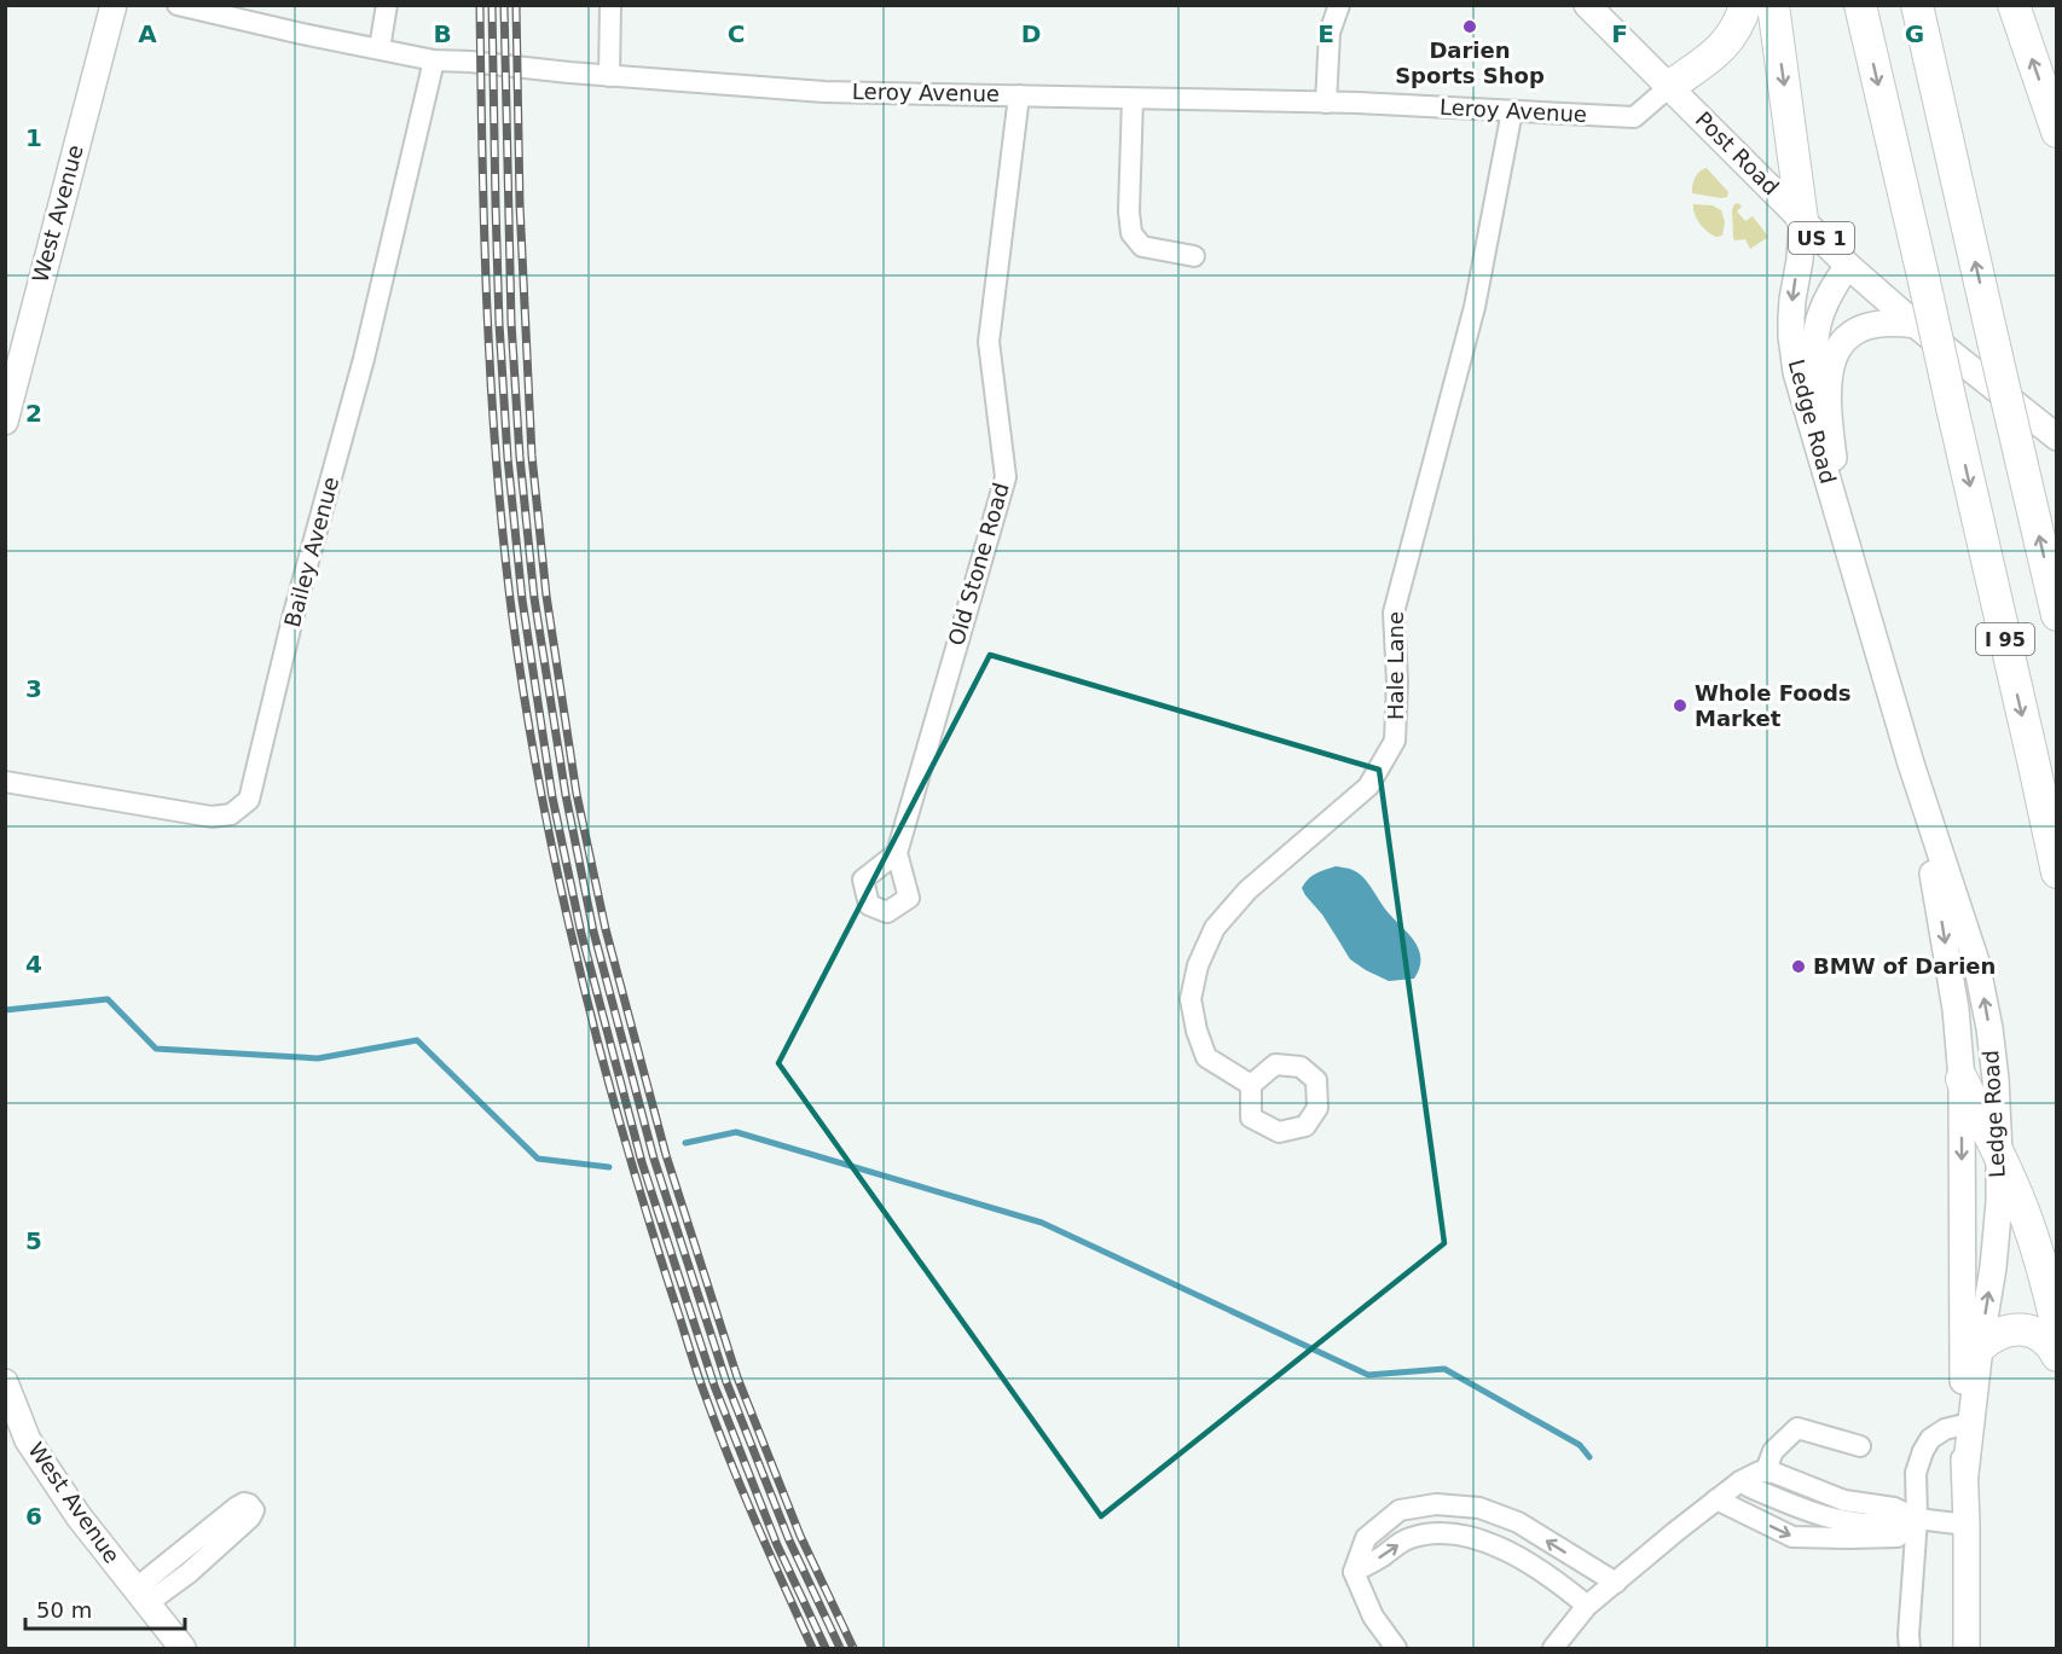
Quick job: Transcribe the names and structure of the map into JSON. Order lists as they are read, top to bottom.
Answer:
{
  "streets": {
    "highway": ["I 95"],
    "main road": [
      "Post Road",
      "West Avenue",
      "US 1",
      "Ledge Road"
    ],
    "street": [
      "Leroy Avenue",
      "Bailey Avenue",
      "Old Stone Road",
      "Hale Lane"
    ]
  },
  "crossings": [
    ["Leroy Avenue", "Post Road"],
    ["Leroy Avenue", "Bailey Avenue"],
    ["Leroy Avenue", "Old Stone Road"],
    ["Leroy Avenue", "Hale Lane"],
    ["Post Road", "Ledge Road"]
  ],
  "places": ["Darien Sports Shop", "Whole Foods Market", "BMW of Darien"],
  "scale_bar": "50 m",
  "grid": {
    "columns": [
      "A",
      "B",
      "C",
      "D",
      "E",
      "F",
      "G"
    ],
    "rows": [
      "1",
      "2",
      "3",
      "4",
      "5",
      "6"
    ]
  }
}
